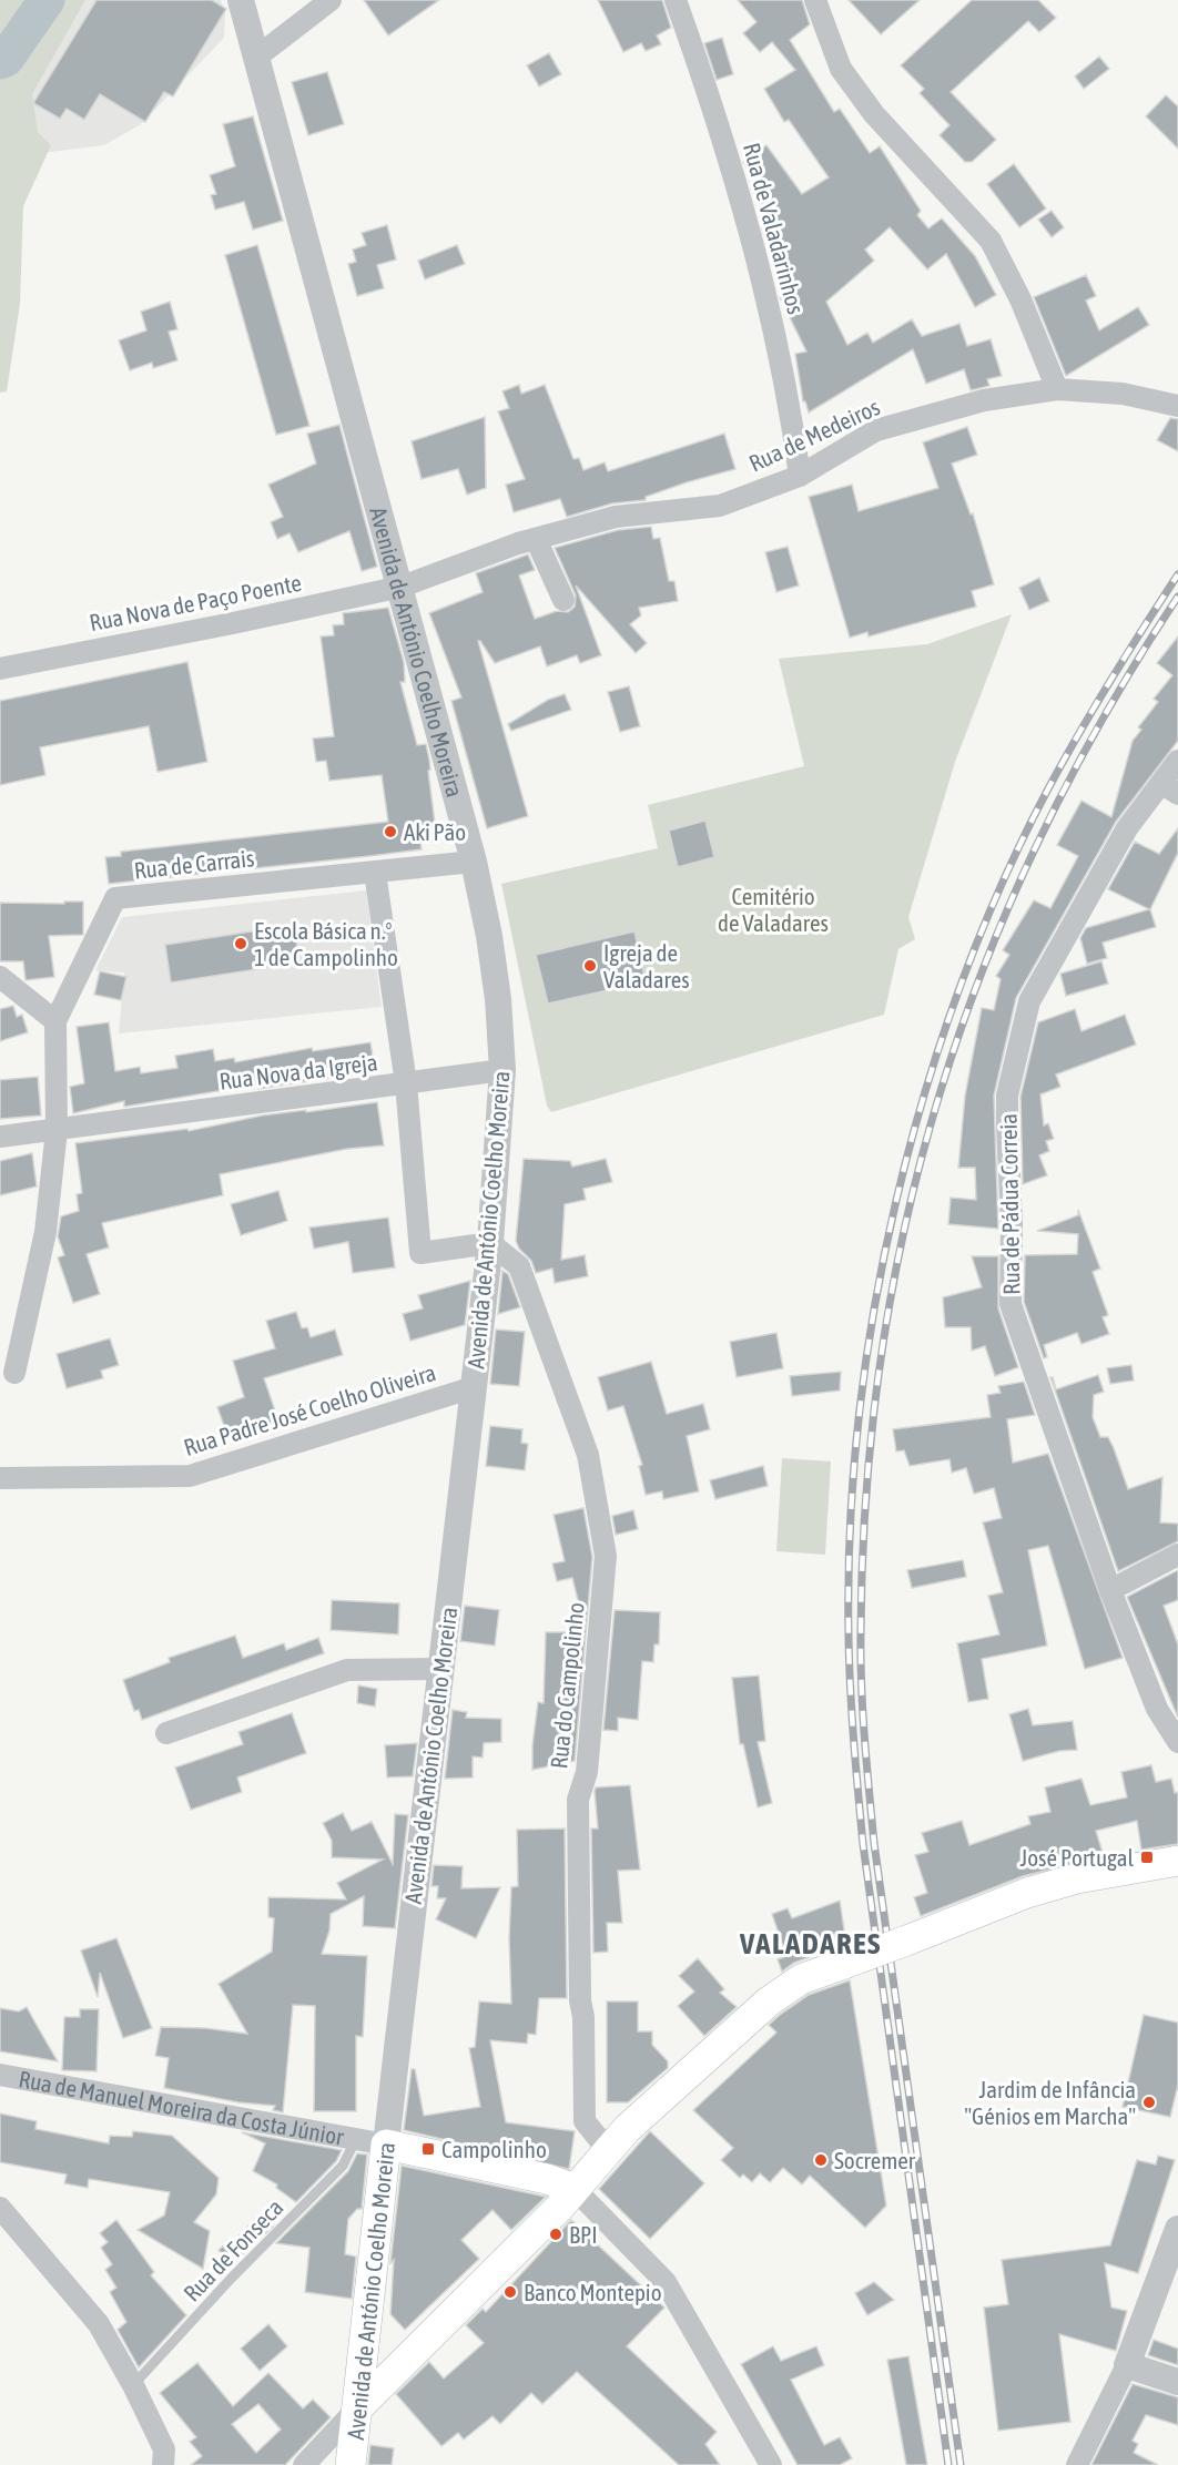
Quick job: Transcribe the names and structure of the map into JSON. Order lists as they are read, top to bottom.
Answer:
{
  "streets": {
    "main road": ["Avenida de António Coelho Moreira", "Rua de Manuel Moreira da Costa Júnior"],
    "street": [
      "Rua de Valadarinhos",
      "Rua de Medeiros",
      "Rua Nova de Paço Poente",
      "Rua de Carrais",
      "Rua Nova da Igreja",
      "Rua de Pádua Correia",
      "Rua Padre José Coelho Oliveira",
      "Rua do Campolinho"
    ],
    "lane": ["Rua de Fonseca"]
  },
  "crossings": [
    ["Rua de Valadarinhos", "Rua de Medeiros"],
    ["Rua de Medeiros", "Rua Nova de Paço Poente"],
    ["Rua de Medeiros", "Avenida de António Coelho Moreira"],
    ["Rua Nova de Paço Poente", "Avenida de António Coelho Moreira"],
    ["Avenida de António Coelho Moreira", "Rua Nova da Igreja"],
    ["Avenida de António Coelho Moreira", "Rua Padre José Coelho Oliveira"],
    ["Avenida de António Coelho Moreira", "Rua do Campolinho"],
    ["Avenida de António Coelho Moreira", "Rua de Manuel Moreira da Costa Júnior"],
    ["Rua de Carrais", "Rua Nova da Igreja"],
    ["Rua Nova da Igreja", "Rua do Campolinho"],
    ["Rua de Manuel Moreira da Costa Júnior", "Rua de Fonseca"]
  ],
  "districts": ["VALADARES"],
  "parks": ["Cemitério de Valadares"],
  "places": {
    "other": [
      "Aki Pão",
      "Escola Básica n.º 1 de Campolinho",
      "Igreja de Valadares",
      "Jardim de Infância \"Génios em Marcha\"",
      "Socremer",
      "BPI",
      "Banco Montepio"
    ],
    "transit": ["José Portugal", "Campolinho"]
  }
}
